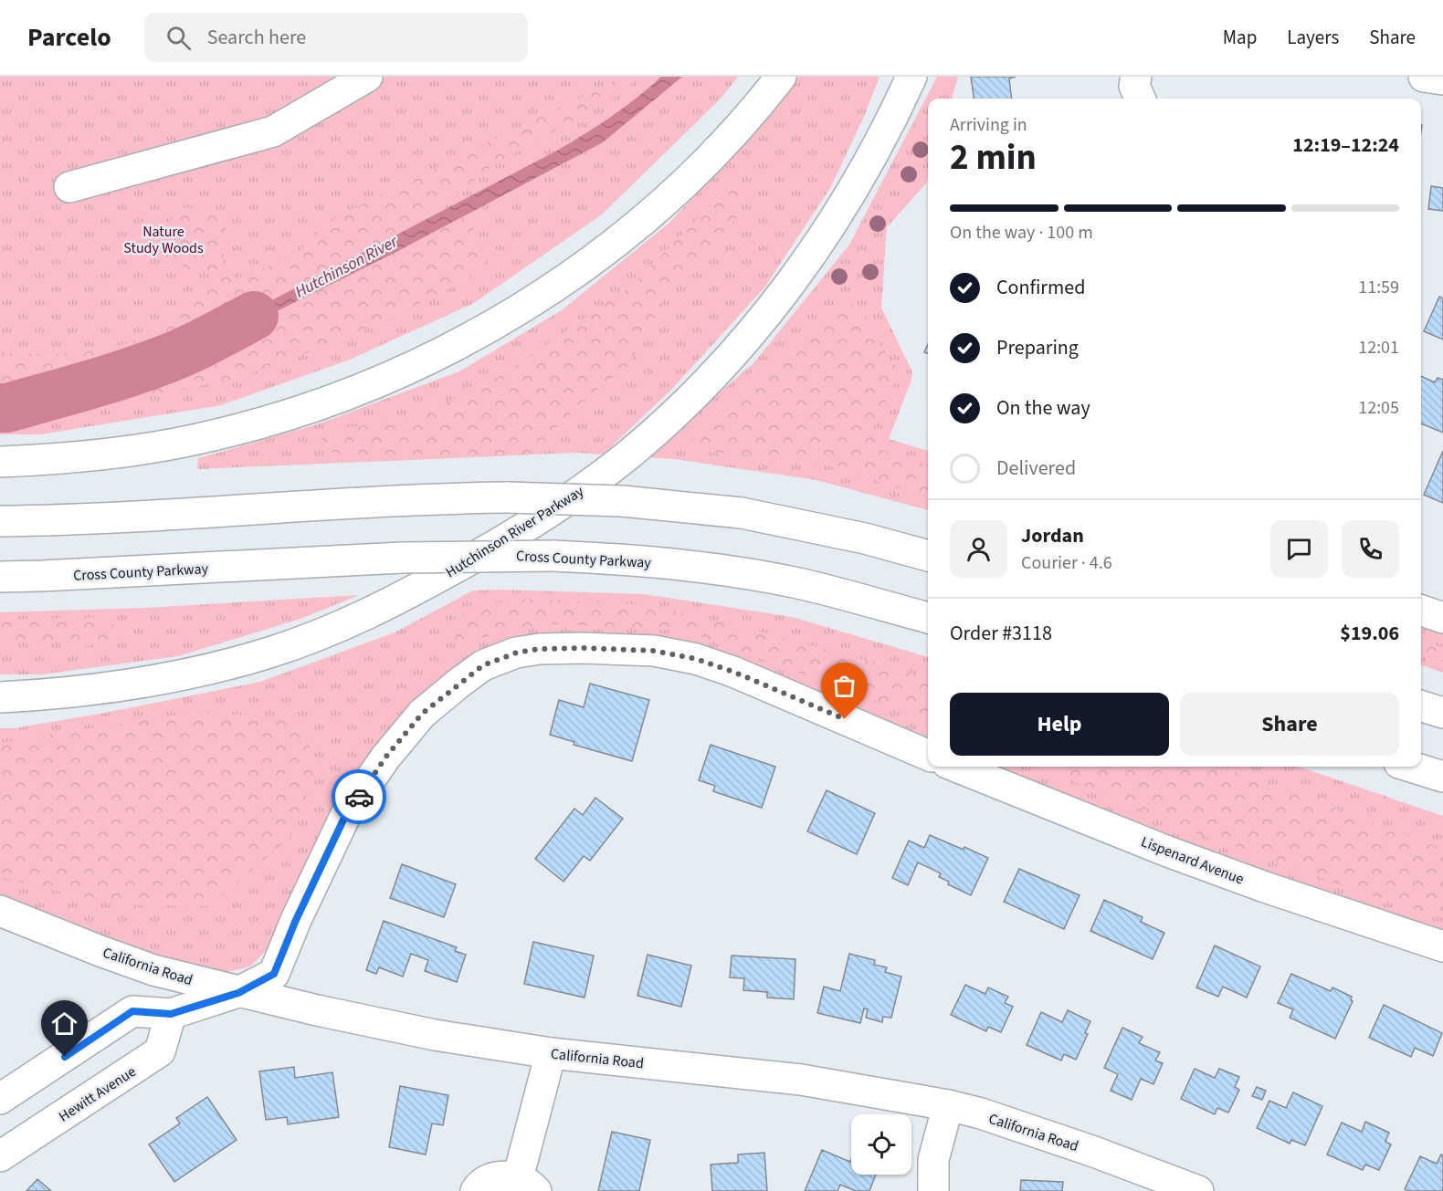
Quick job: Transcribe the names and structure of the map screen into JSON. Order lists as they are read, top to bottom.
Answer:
{
  "streets": {
    "main road": [
      "Hutchinson River Parkway",
      "Cross County Parkway",
      "Lispenard Avenue",
      "California Road",
      "Hewitt Avenue"
    ]
  },
  "water": ["Hutchinson River"],
  "parks": ["Nature Study Woods"],
  "page": {
    "header": "Parcelo",
    "search": "Search here",
    "nav": ["Map", "Layers", "Share"],
    "heading": ["2 min", "Arriving in", "12:19–12:24"],
    "panel": [
      "Jordan",
      "Courier · 4.6",
      "Order #3118",
      "$19.06"
    ],
    "bar": "On the way · 100 m",
    "list": [
      ["Confirmed", "11:59"],
      ["Preparing", "12:01"],
      ["On the way", "12:05"],
      "Delivered"
    ],
    "buttons": ["Help", "Share"]
  }
}
